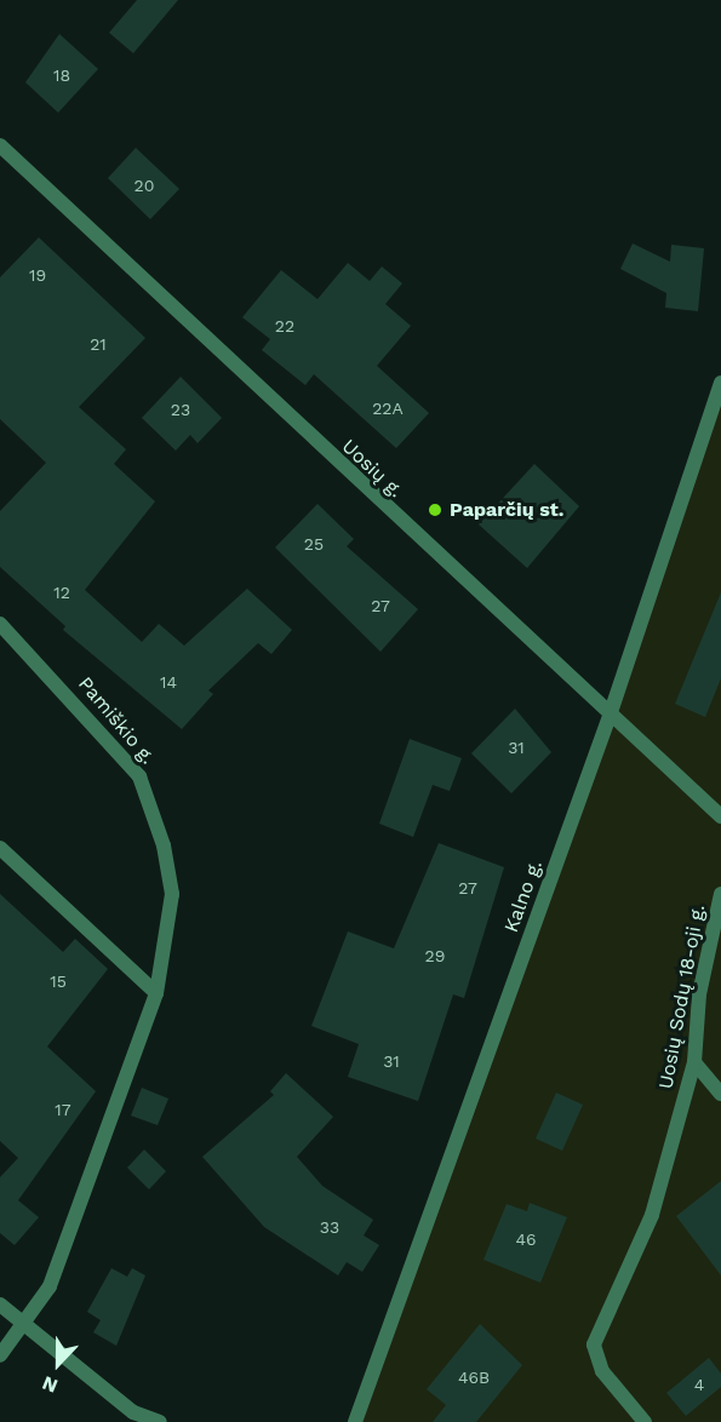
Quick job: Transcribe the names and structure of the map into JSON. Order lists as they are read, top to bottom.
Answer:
{
  "streets": {
    "street": [
      "Uosių g.",
      "Pamiškio g.",
      "Kalno g.",
      "Uosių Sodų 18-oji g."
    ]
  },
  "crossings": [
    ["Uosių g.", "Kalno g."]
  ],
  "places": ["Paparčių st."],
  "house_numbers": [
    "18",
    "20",
    "19",
    "22",
    "21",
    "22A",
    "23",
    "25",
    "12",
    "27",
    "14",
    "31",
    "27",
    "29",
    "15",
    "31",
    "17",
    "33",
    "46",
    "46B",
    "4"
  ],
  "north": "bottom"
}
